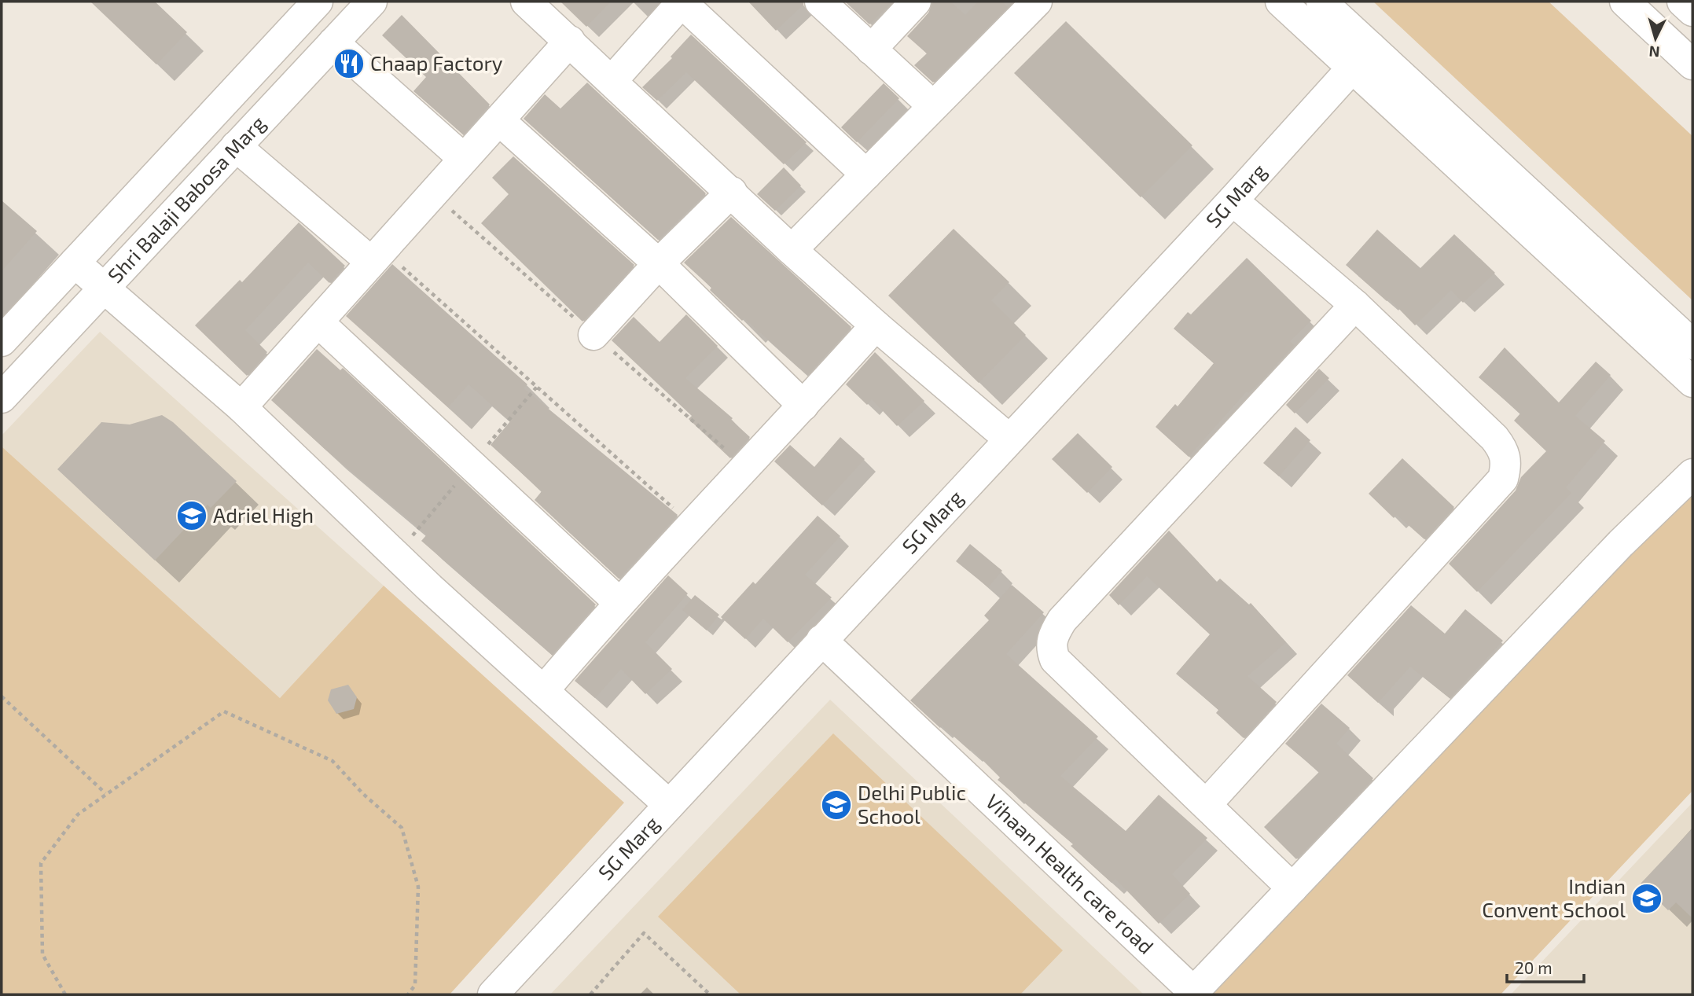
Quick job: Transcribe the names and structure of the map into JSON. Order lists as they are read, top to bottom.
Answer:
{
  "streets": {
    "street": ["SG Marg", "Shri Balaji Babosa Marg", "Vihaan Health care road"]
  },
  "crossings": [
    ["SG Marg", "Vihaan Health care road"]
  ],
  "places": {
    "restaurant": ["Chaap Factory"],
    "school or university": ["Adriel High", "Delhi Public School", "Indian Convent School"]
  },
  "scale_bar": "20 m",
  "north": "bottom"
}
